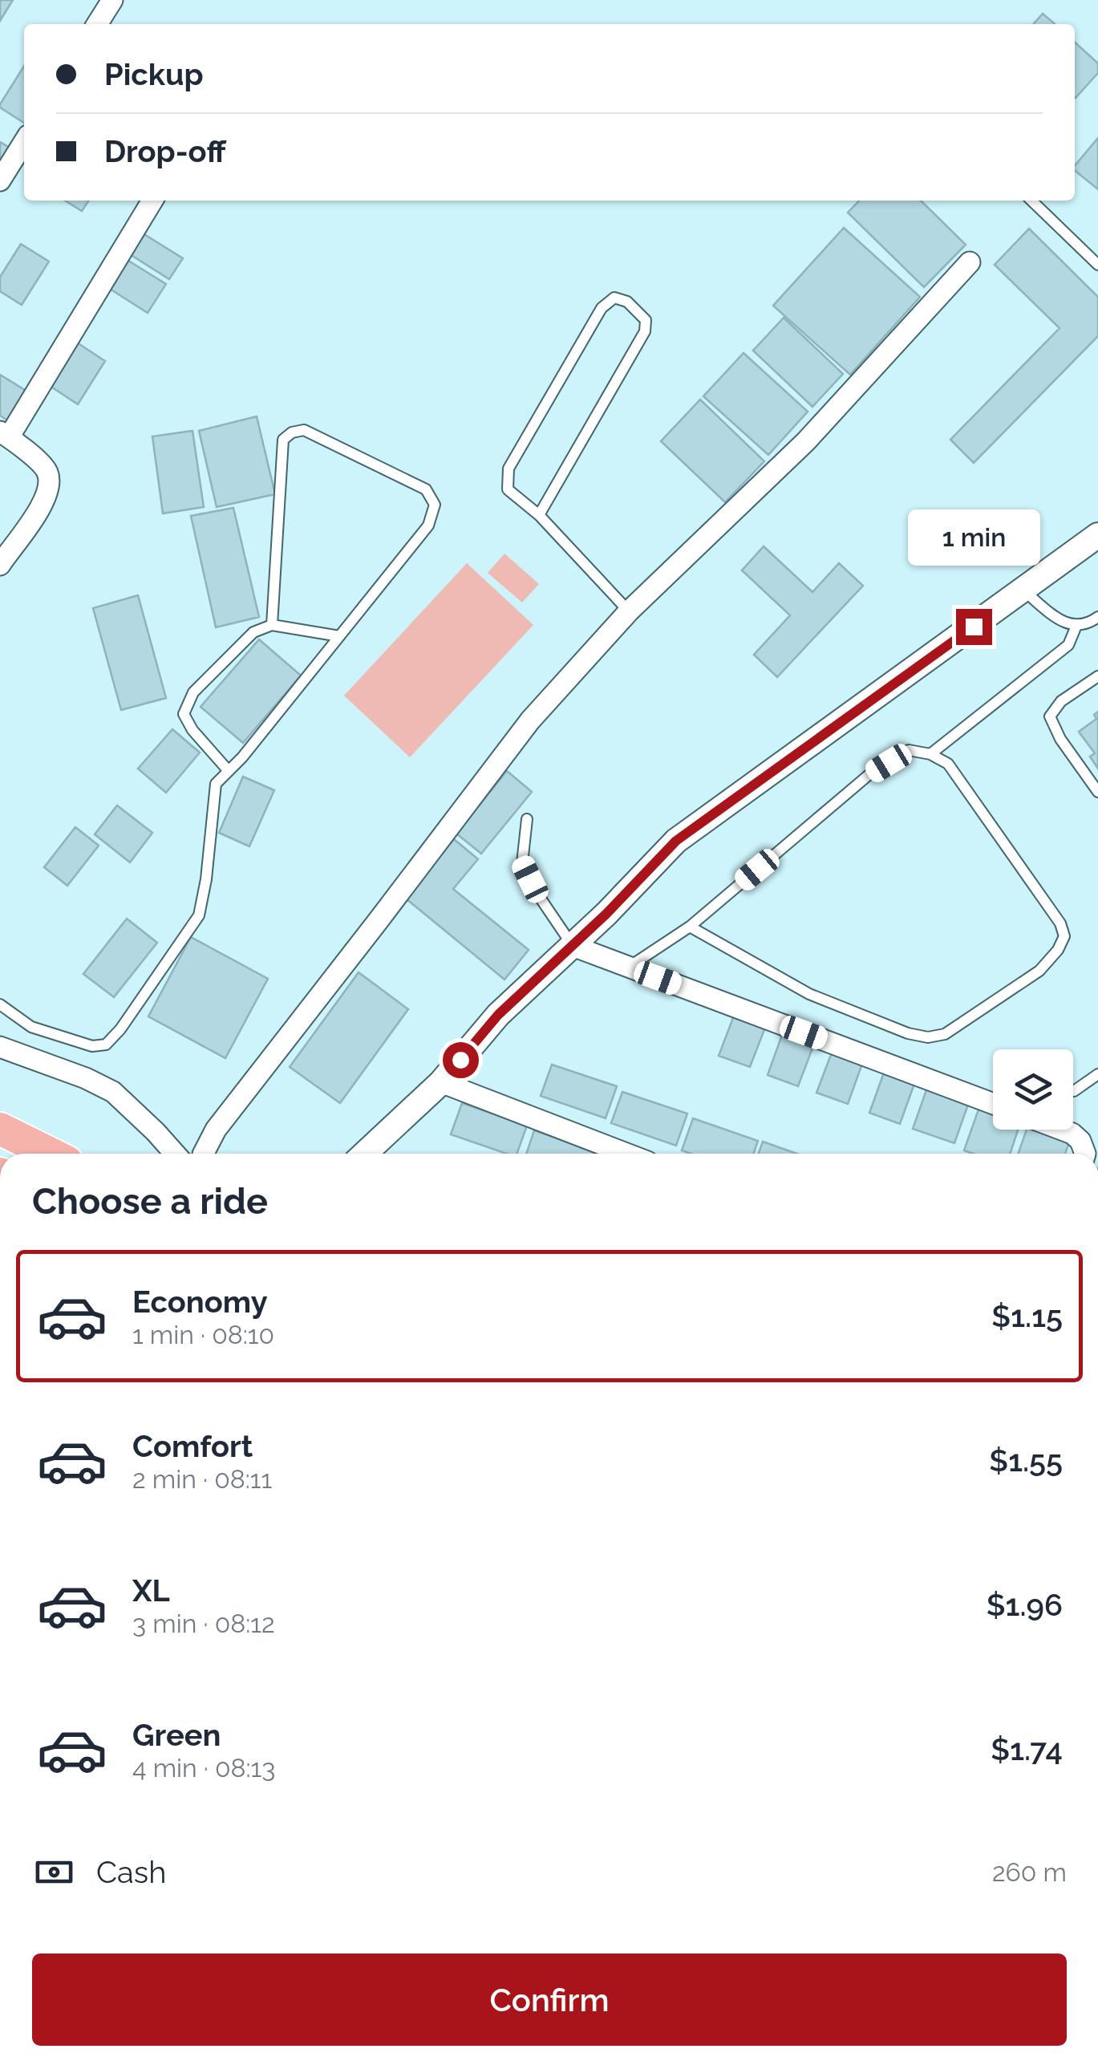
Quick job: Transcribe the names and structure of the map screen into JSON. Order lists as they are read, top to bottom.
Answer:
{
  "page": {
    "banner": ["Pickup", "Drop-off"],
    "bubble": "1 min",
    "heading": "Choose a ride",
    "list": [
      {
        "name": "Economy",
        "note": "1 min · 08:10",
        "value": "$1.15"
      },
      {
        "name": "Comfort",
        "note": "2 min · 08:11",
        "value": "$1.55"
      },
      {
        "name": "XL",
        "note": "3 min · 08:12",
        "value": "$1.96"
      },
      {
        "name": "Green",
        "note": "4 min · 08:13",
        "value": "$1.74"
      }
    ],
    "pay": ["Cash", "260 m"],
    "buttons": "Confirm"
  }
}
